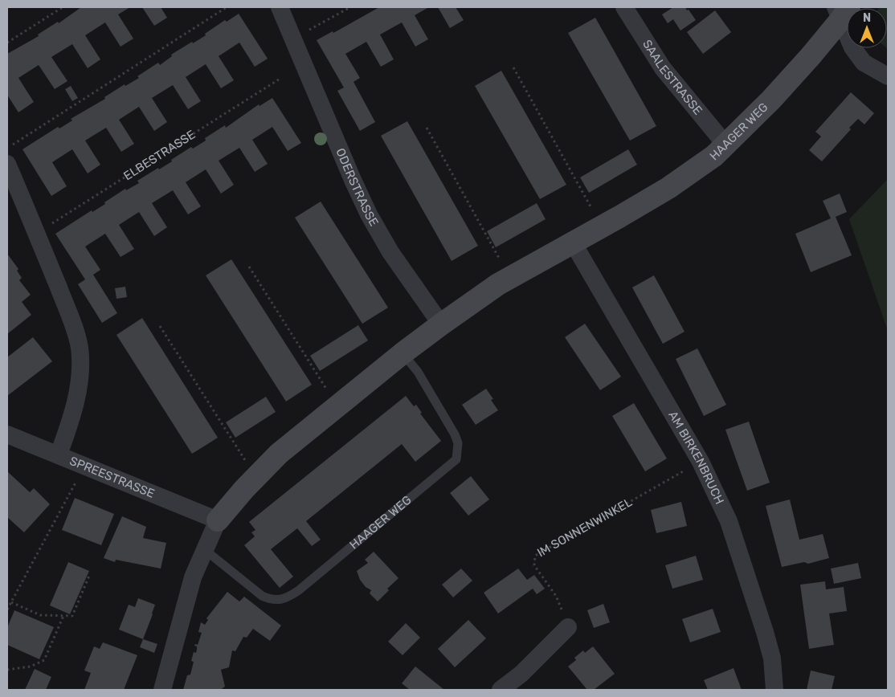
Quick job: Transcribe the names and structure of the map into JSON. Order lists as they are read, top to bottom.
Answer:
{
  "streets": {
    "street": [
      "SAALESTRASSE",
      "HAAGER WEG",
      "ODERSTRASSE",
      "AM BIRKENBRUCH",
      "SPREESTRASSE"
    ],
    "path": ["ELBESTRASSE", "IM SONNENWINKEL"]
  },
  "crossings": [
    ["SAALESTRASSE", "HAAGER WEG"],
    ["HAAGER WEG", "ODERSTRASSE"],
    ["HAAGER WEG", "AM BIRKENBRUCH"],
    ["HAAGER WEG", "SPREESTRASSE"],
    ["AM BIRKENBRUCH", "IM SONNENWINKEL"]
  ],
  "north": "top"
}
